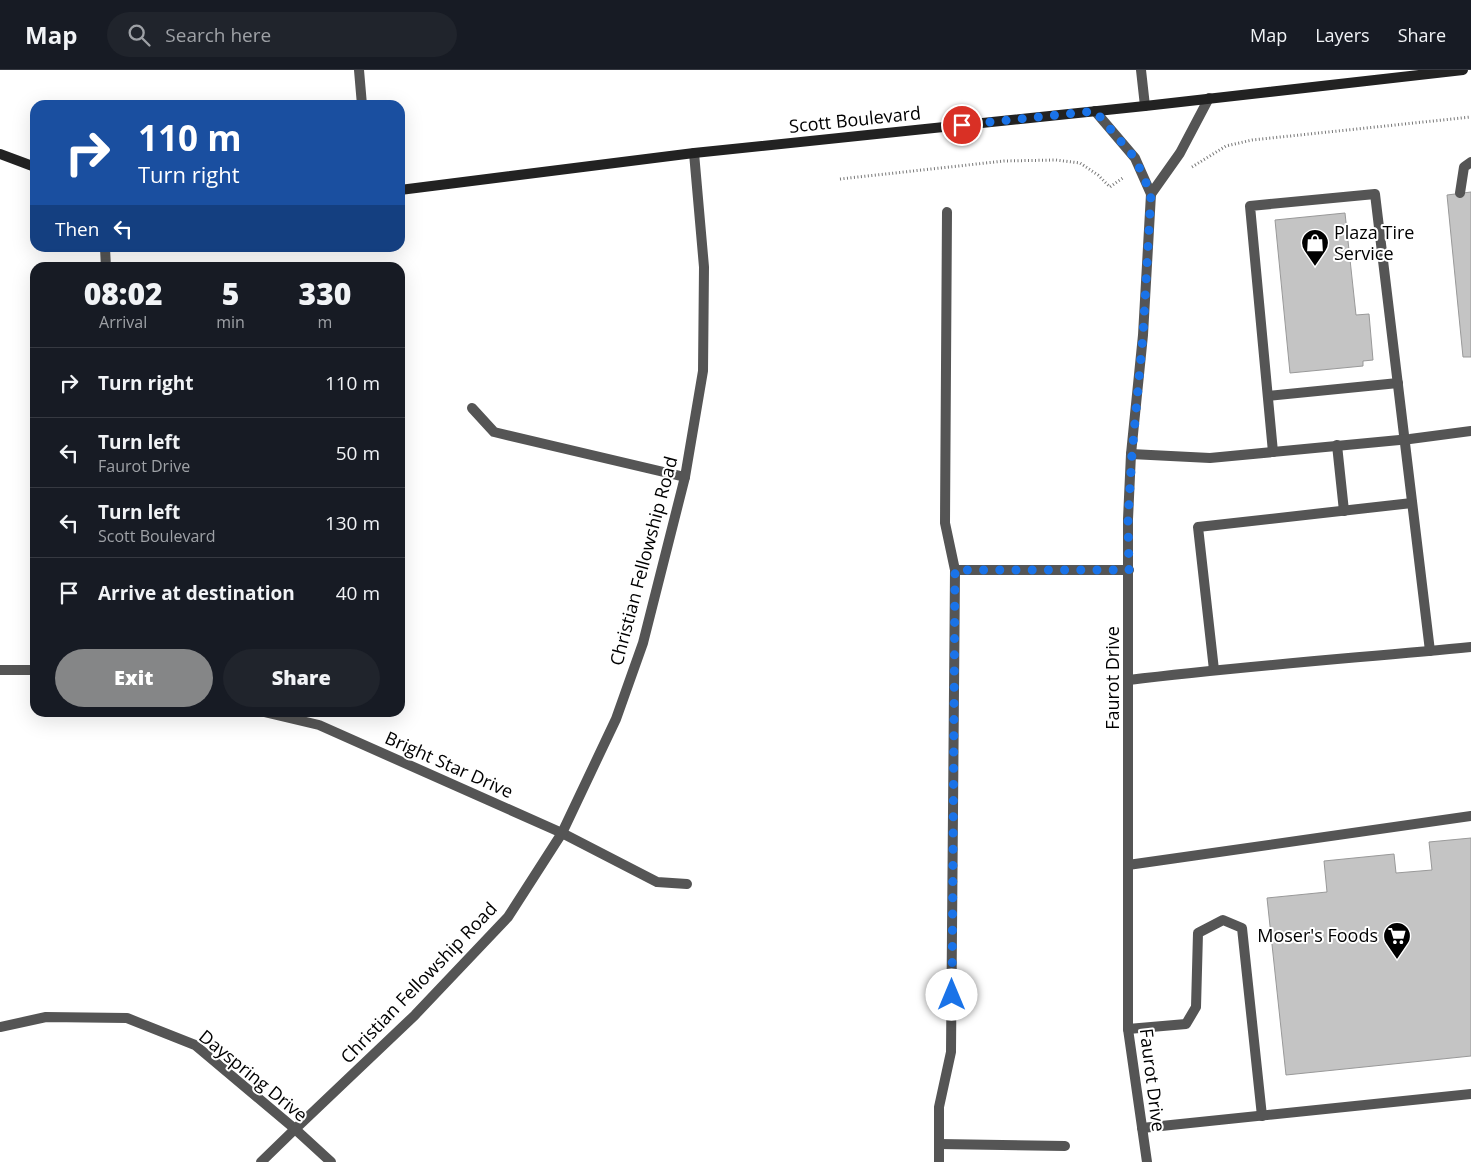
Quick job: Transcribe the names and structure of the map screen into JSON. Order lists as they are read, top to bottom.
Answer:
{
  "streets": {
    "main road": ["Scott Boulevard"],
    "street": [
      "Christian Fellowship Road",
      "Faurot Drive",
      "Bright Star Drive",
      "Dayspring Drive"
    ]
  },
  "crossings": [
    ["Scott Boulevard", "Christian Fellowship Road"],
    ["Scott Boulevard", "Faurot Drive"],
    ["Christian Fellowship Road", "Bright Star Drive"],
    ["Christian Fellowship Road", "Dayspring Drive"]
  ],
  "places": {
    "shop": ["Plaza Tire Service"],
    "supermarket": ["Moser's Foods"]
  },
  "page": {
    "header": "Map",
    "search": "Search here",
    "nav": ["Map", "Layers", "Share"],
    "turn": ["110 m", "Turn right"],
    "then": "Then",
    "eta": [
      "08:02",
      "Arrival",
      "5",
      "min",
      "330",
      "m"
    ],
    "list": [
      {
        "name": "Turn right",
        "value": "110 m"
      },
      {
        "name": "Turn left",
        "note": "Faurot Drive",
        "value": "50 m"
      },
      {
        "name": "Turn left",
        "note": "Scott Boulevard",
        "value": "130 m"
      },
      {
        "name": "Arrive at destination",
        "value": "40 m"
      }
    ],
    "buttons": ["Exit", "Share"]
  }
}
